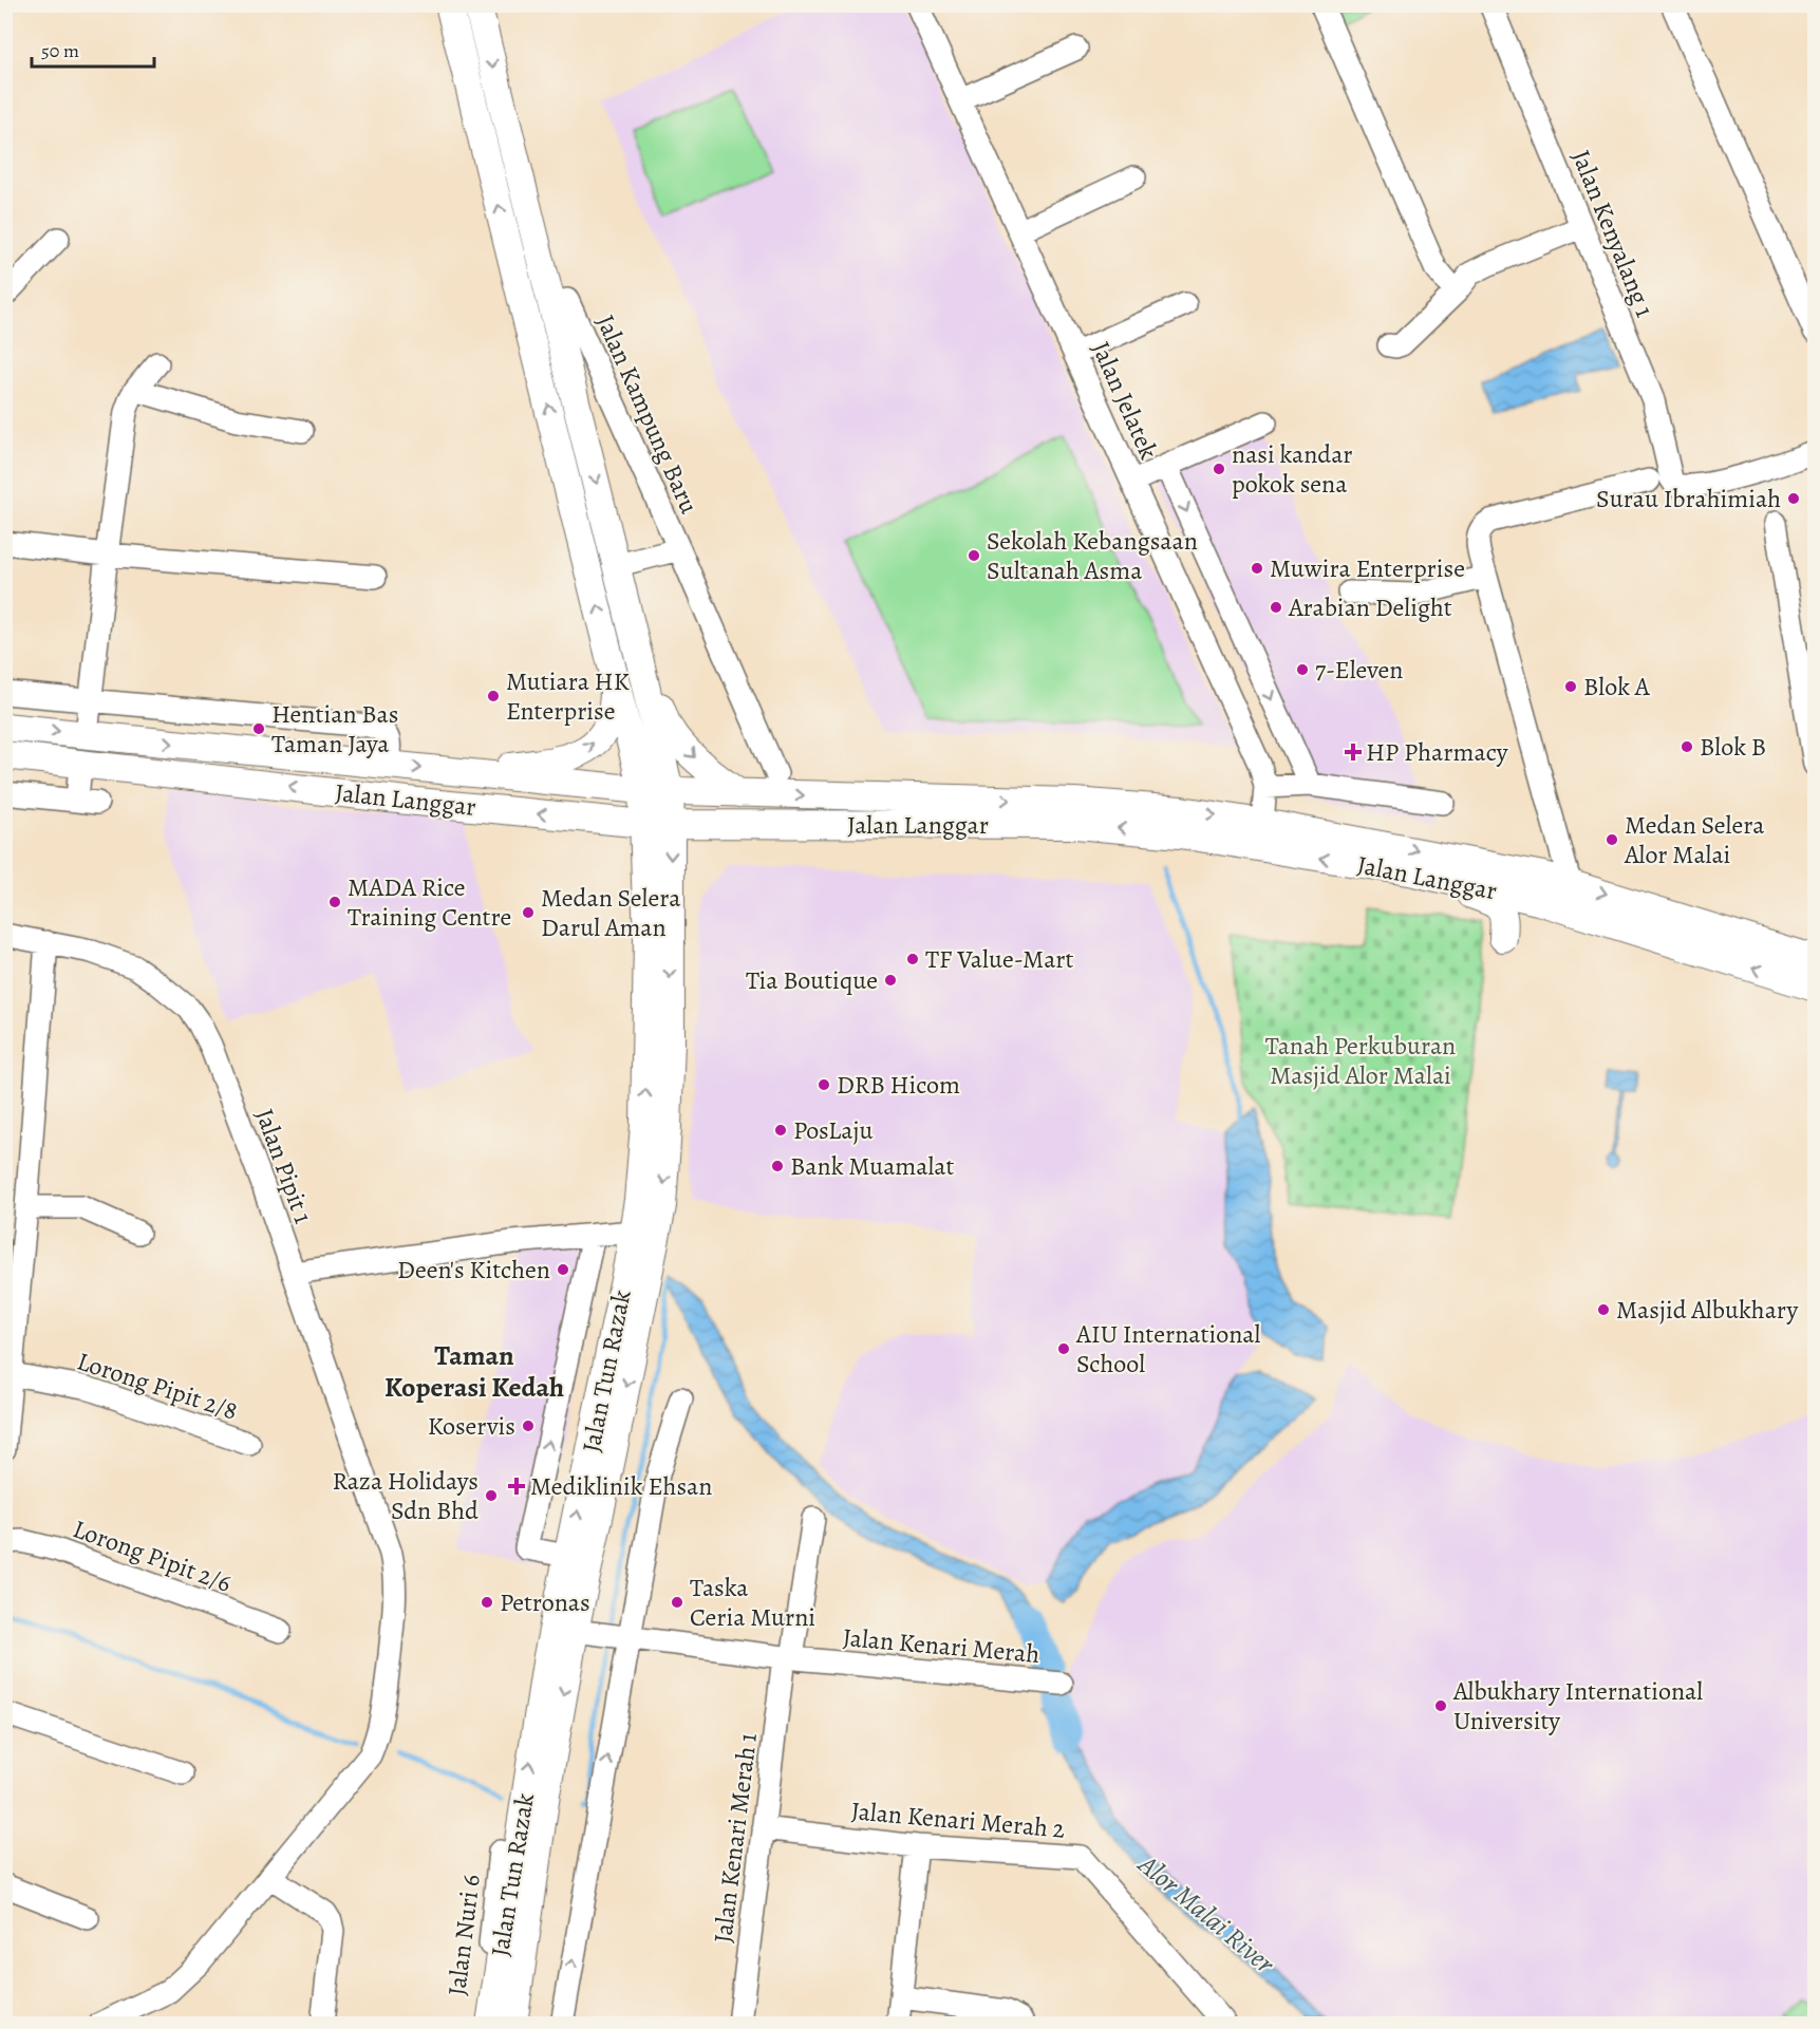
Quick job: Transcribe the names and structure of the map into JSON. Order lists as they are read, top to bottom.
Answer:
{
  "streets": {
    "main road": ["Jalan Langgar", "Jalan Tun Razak"],
    "street": [
      "Jalan Kenyalang 1",
      "Jalan Jelatek",
      "Jalan Kampung Baru",
      "Jalan Pipit 1",
      "Lorong Pipit 2/8",
      "Lorong Pipit 2/6",
      "Jalan Kenari Merah",
      "Jalan Kenari Merah 2",
      "Jalan Kenari Merah 1",
      "Jalan Nuri 6"
    ]
  },
  "crossings": [
    ["Jalan Jelatek", "Jalan Langgar"],
    ["Jalan Langgar", "Jalan Tun Razak"],
    ["Jalan Tun Razak", "Jalan Kenari Merah"],
    ["Jalan Tun Razak", "Jalan Nuri 6"],
    ["Jalan Kenari Merah", "Jalan Kenari Merah 1"],
    ["Jalan Kenari Merah 2", "Jalan Kenari Merah 1"]
  ],
  "districts": ["Taman Koperasi Kedah"],
  "water": ["Alor Malai River"],
  "parks": ["Tanah Perkuburan Masjid Alor Malai"],
  "places": {
    "other": [
      "nasi kandar pokok sena",
      "Surau Ibrahimiah",
      "Sekolah Kebangsaan Sultanah Asma",
      "Muwira Enterprise",
      "Arabian Delight",
      "7-Eleven",
      "Blok A",
      "Mutiara HK Enterprise",
      "Hentian Bas Taman Jaya",
      "Blok B",
      "Medan Selera Alor Malai",
      "MADA Rice Training Centre",
      "Medan Selera Darul Aman",
      "TF Value-Mart",
      "Tia Boutique",
      "DRB Hicom",
      "PosLaju",
      "Bank Muamalat",
      "Deen's Kitchen",
      "Masjid Albukhary",
      "AIU International School",
      "Koservis",
      "Raza Holidays Sdn Bhd",
      "Petronas",
      "Taska Ceria Murni",
      "Albukhary International University"
    ],
    "health": ["HP Pharmacy", "Mediklinik Ehsan"]
  },
  "scale_bar": "50 m"
}
